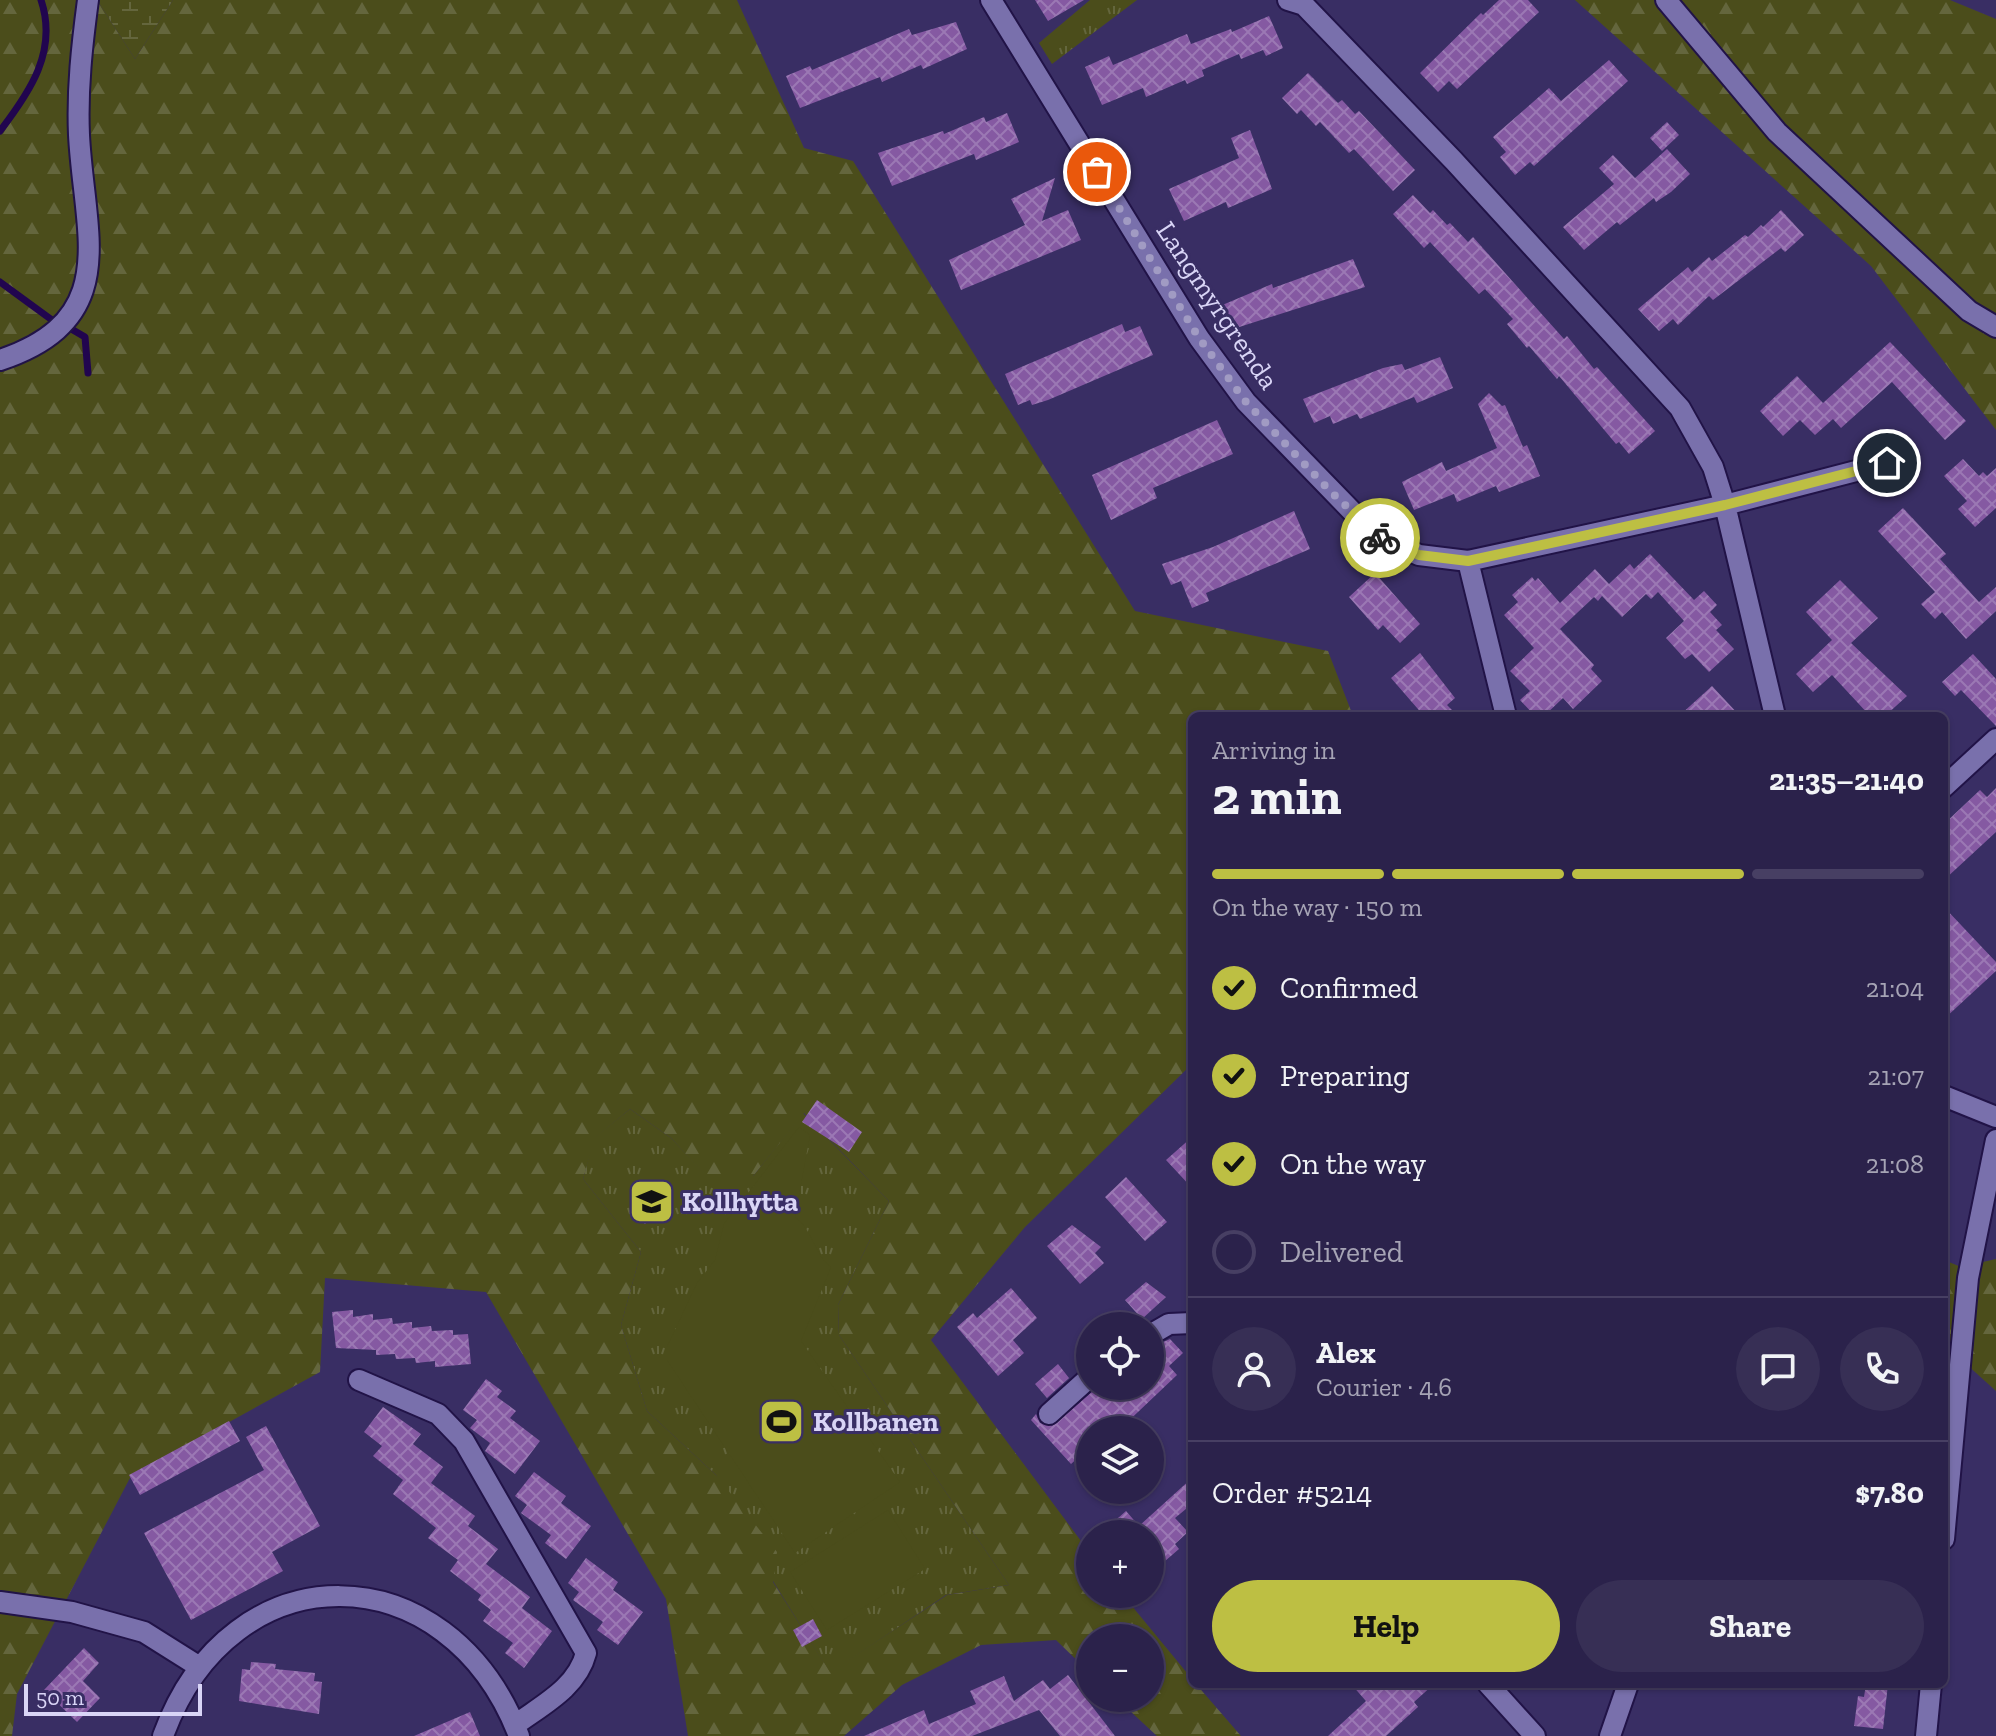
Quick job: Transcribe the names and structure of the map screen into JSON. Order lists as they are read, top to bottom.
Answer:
{
  "streets": {
    "street": ["Langmyrgrenda"]
  },
  "places": {
    "school or university": ["Kollhytta"],
    "sports": ["Kollbanen"]
  },
  "scale_bar": "50 m",
  "page": {
    "heading": ["2 min", "Arriving in", "21:35–21:40"],
    "panel": [
      "Alex",
      "Courier · 4.6",
      "Order #5214",
      "$7.80"
    ],
    "bar": "On the way · 150 m",
    "list": [
      ["Confirmed", "21:04"],
      ["Preparing", "21:07"],
      ["On the way", "21:08"],
      "Delivered"
    ],
    "map_buttons": ["+", "−"],
    "buttons": ["Help", "Share"],
    "scale": "50 m"
  }
}
